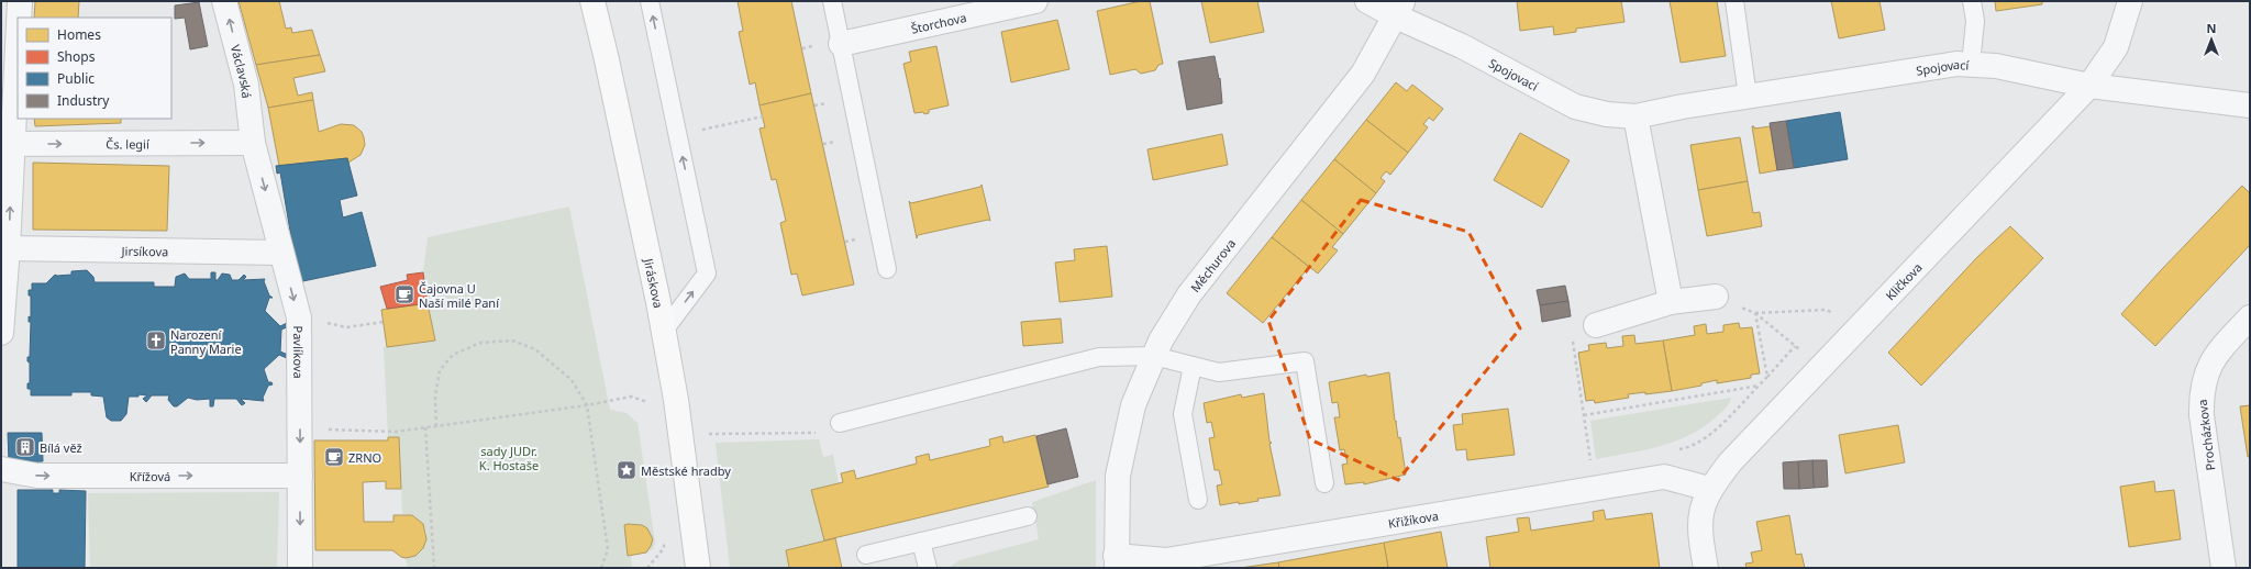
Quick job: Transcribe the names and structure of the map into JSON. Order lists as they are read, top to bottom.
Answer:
{
  "streets": {
    "main road": ["Jiráskova"],
    "street": [
      "Štorchova",
      "Spojovací",
      "Václavská",
      "Čs. legií",
      "Jirsíkova",
      "Měchurova",
      "Kličkova",
      "Pavlíkova",
      "Procházkova",
      "Křížová",
      "Křižíkova"
    ]
  },
  "crossings": [
    ["Spojovací", "Měchurova"],
    ["Spojovací", "Kličkova"],
    ["Václavská", "Čs. legií"],
    ["Václavská", "Pavlíkova"],
    ["Čs. legií", "Pavlíkova"],
    ["Jirsíkova", "Pavlíkova"],
    ["Měchurova", "Křižíkova"],
    ["Kličkova", "Křižíkova"],
    ["Pavlíkova", "Křížová"]
  ],
  "one_way": [
    "Václavská",
    "Čs. legií",
    "Pavlíkova",
    "Křížová"
  ],
  "parks": ["sady JUDr. K. Hostaše"],
  "places": {
    "cafe": ["Čajovna U Naší milé Paní", "ZRNO"],
    "church": ["Narození Panny Marie"],
    "building": ["Bílá věž"],
    "place": ["Městské hradby"]
  },
  "legend": [
    "Homes",
    "Shops",
    "Public",
    "Industry"
  ],
  "north": "top"
}
